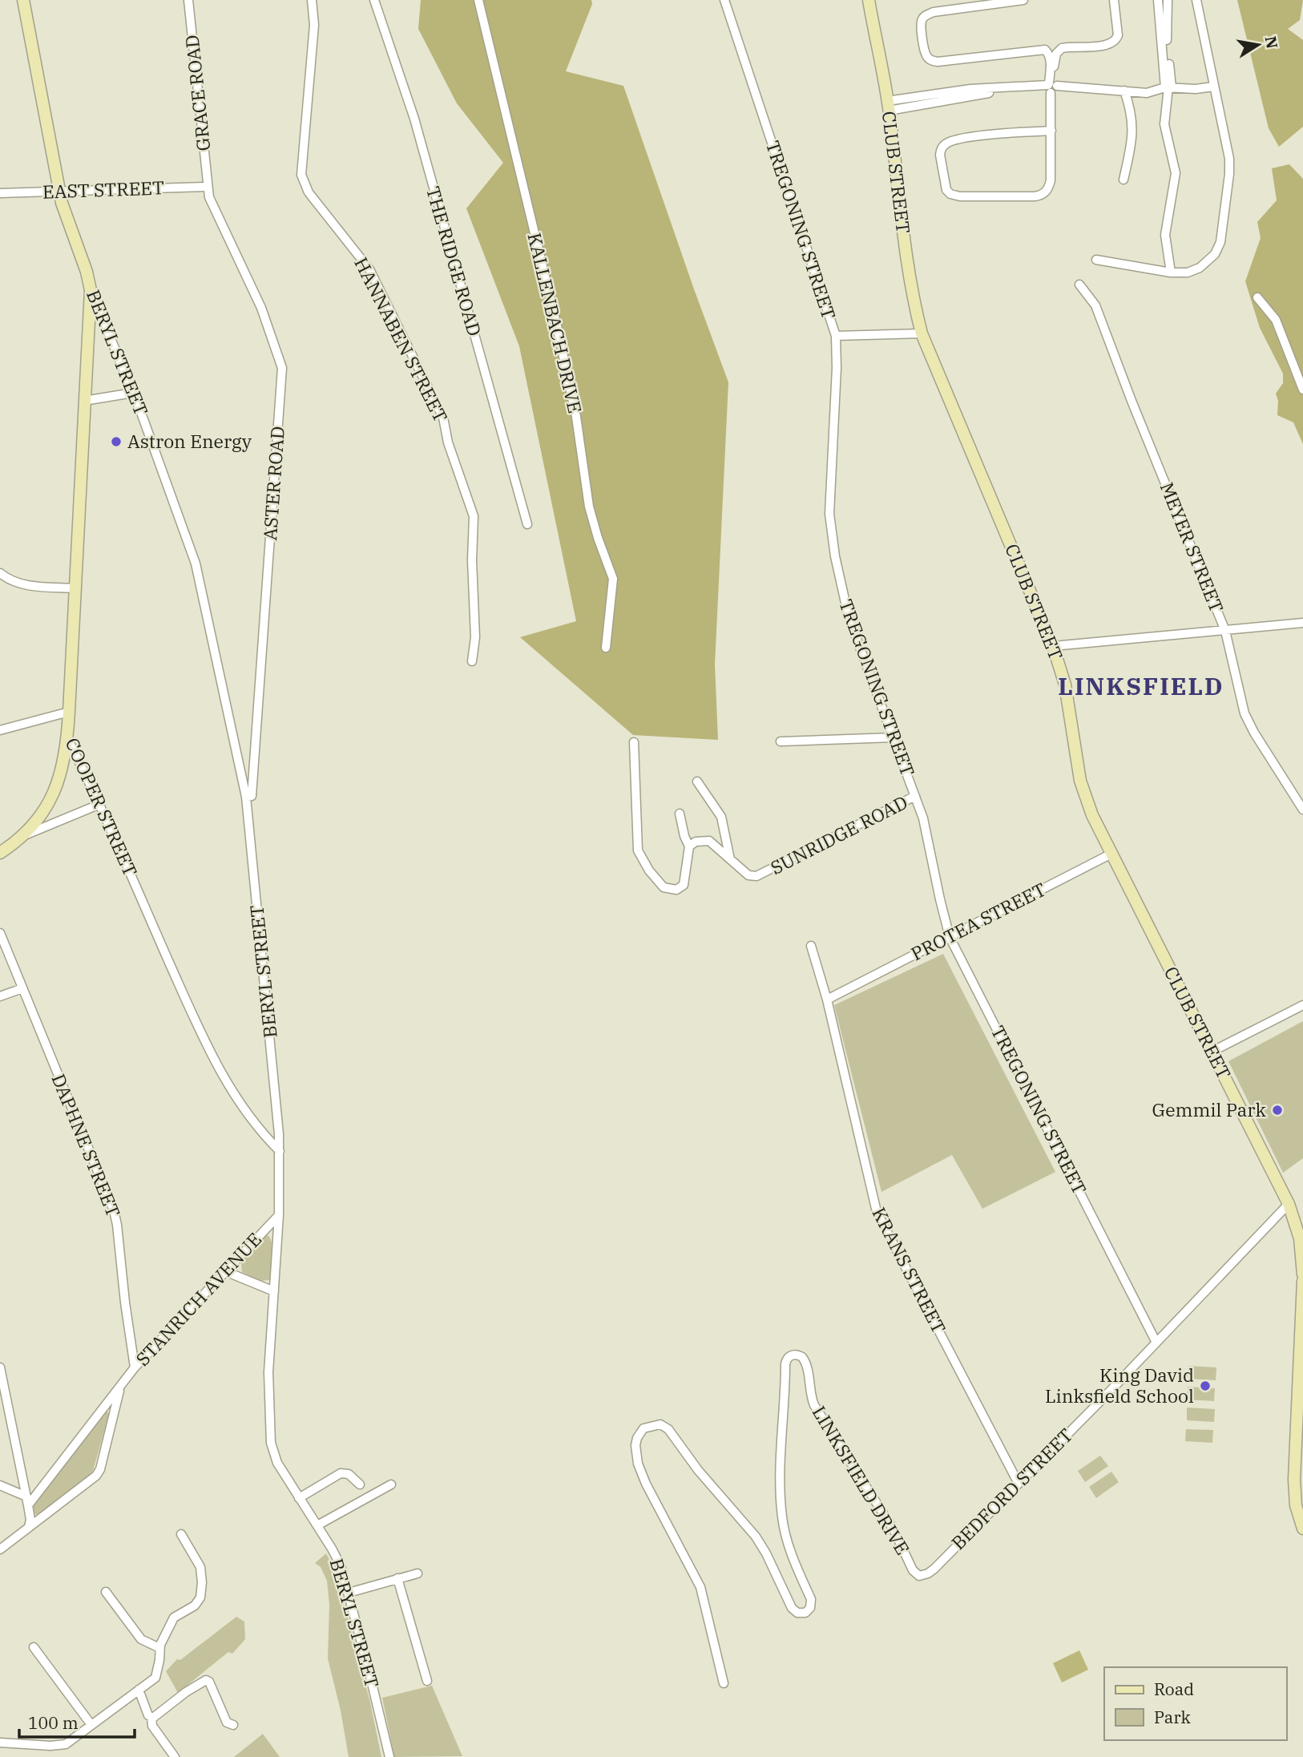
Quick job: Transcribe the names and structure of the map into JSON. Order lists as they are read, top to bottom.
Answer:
{
  "streets": {
    "main road": ["CLUB STREET", "BERYL STREET", "COOPER STREET"],
    "street": [
      "GRACE ROAD",
      "EAST STREET",
      "TREGONING STREET",
      "THE RIDGE ROAD",
      "KALLENBACH DRIVE",
      "HANNABEN STREET",
      "ASTER ROAD",
      "MEYER STREET",
      "SUNRIDGE ROAD",
      "PROTEA STREET",
      "DAPHNE STREET",
      "KRANS STREET",
      "STANRICH AVENUE",
      "LINKSFIELD DRIVE",
      "BEDFORD STREET"
    ]
  },
  "crossings": [
    ["GRACE ROAD", "EAST STREET"],
    ["GRACE ROAD", "ASTER ROAD"],
    ["CLUB STREET", "PROTEA STREET"],
    ["CLUB STREET", "BEDFORD STREET"],
    ["EAST STREET", "BERYL STREET"],
    ["EAST STREET", "ASTER ROAD"],
    ["TREGONING STREET", "SUNRIDGE ROAD"],
    ["TREGONING STREET", "PROTEA STREET"],
    ["TREGONING STREET", "BEDFORD STREET"],
    ["BERYL STREET", "ASTER ROAD"],
    ["BERYL STREET", "COOPER STREET"],
    ["BERYL STREET", "STANRICH AVENUE"],
    ["PROTEA STREET", "KRANS STREET"],
    ["DAPHNE STREET", "STANRICH AVENUE"],
    ["KRANS STREET", "BEDFORD STREET"],
    ["LINKSFIELD DRIVE", "BEDFORD STREET"]
  ],
  "districts": ["LINKSFIELD"],
  "places": ["Astron Energy", "Gemmil Park", "King David Linksfield School"],
  "legend": ["Road", "Park"],
  "scale_bar": "100 m",
  "north": "right"
}
